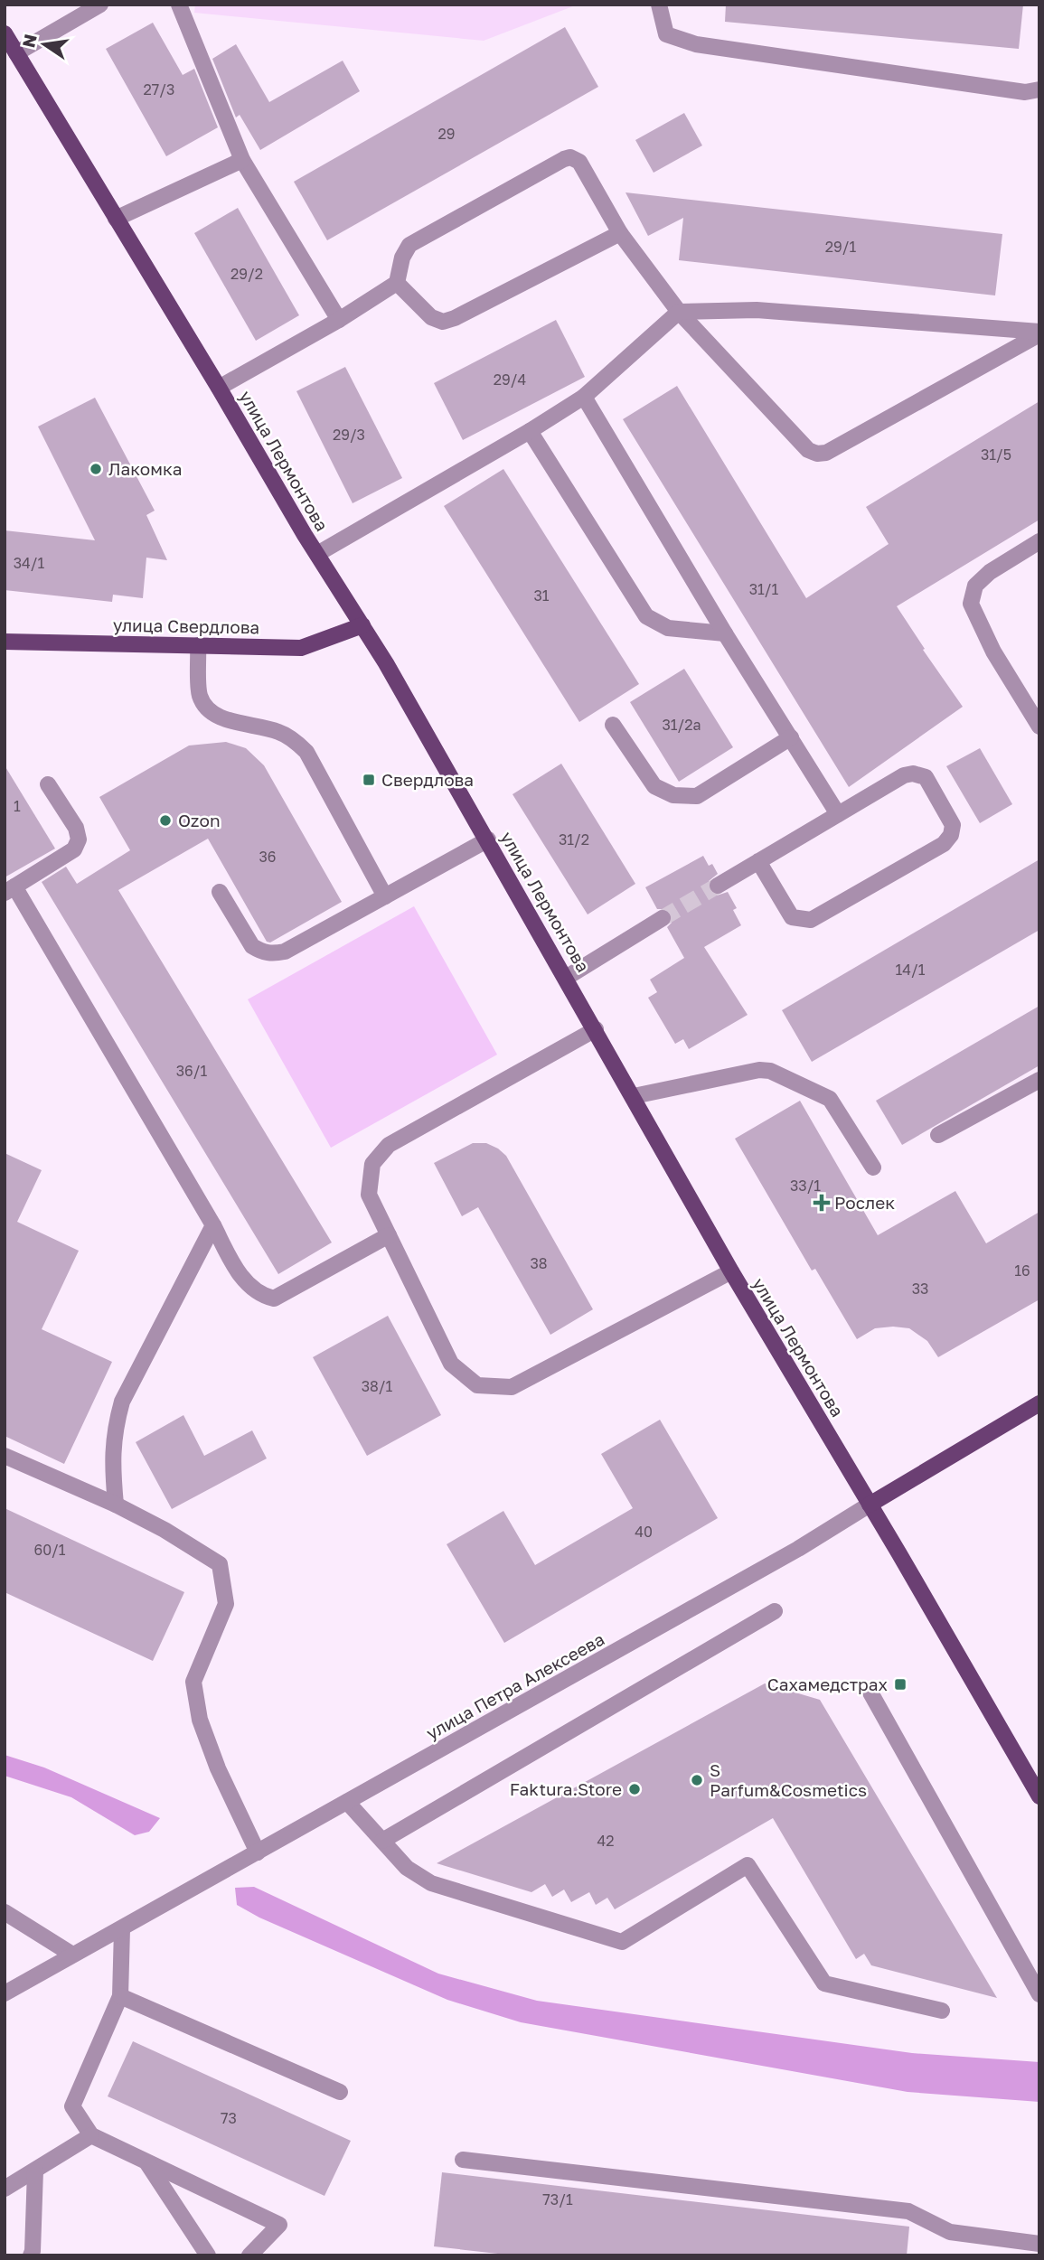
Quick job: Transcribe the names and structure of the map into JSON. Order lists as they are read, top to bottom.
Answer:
{
  "streets": {
    "main road": ["улица Лермонтова", "улица Свердлова", "улица Петра Алексеева"]
  },
  "crossings": [
    ["улица Лермонтова", "улица Свердлова"],
    ["улица Лермонтова", "улица Петра Алексеева"]
  ],
  "places": {
    "other": [
      "Лакомка",
      "Ozon",
      "S Parfum&Cosmetics",
      "Faktura.Store"
    ],
    "transit": ["Свердлова", "Сахамедстрах"],
    "health": ["Рослек"]
  },
  "house_numbers": [
    "27/3",
    "29",
    "29/1",
    "29/2",
    "29/4",
    "29/3",
    "31/5",
    "34/1",
    "31/1",
    "31",
    "31/2а",
    "1",
    "31/2",
    "36",
    "14/1",
    "36/1",
    "33/1",
    "38",
    "16",
    "33",
    "38/1",
    "40",
    "60/1",
    "42",
    "73",
    "73/1"
  ],
  "north": "left"
}
